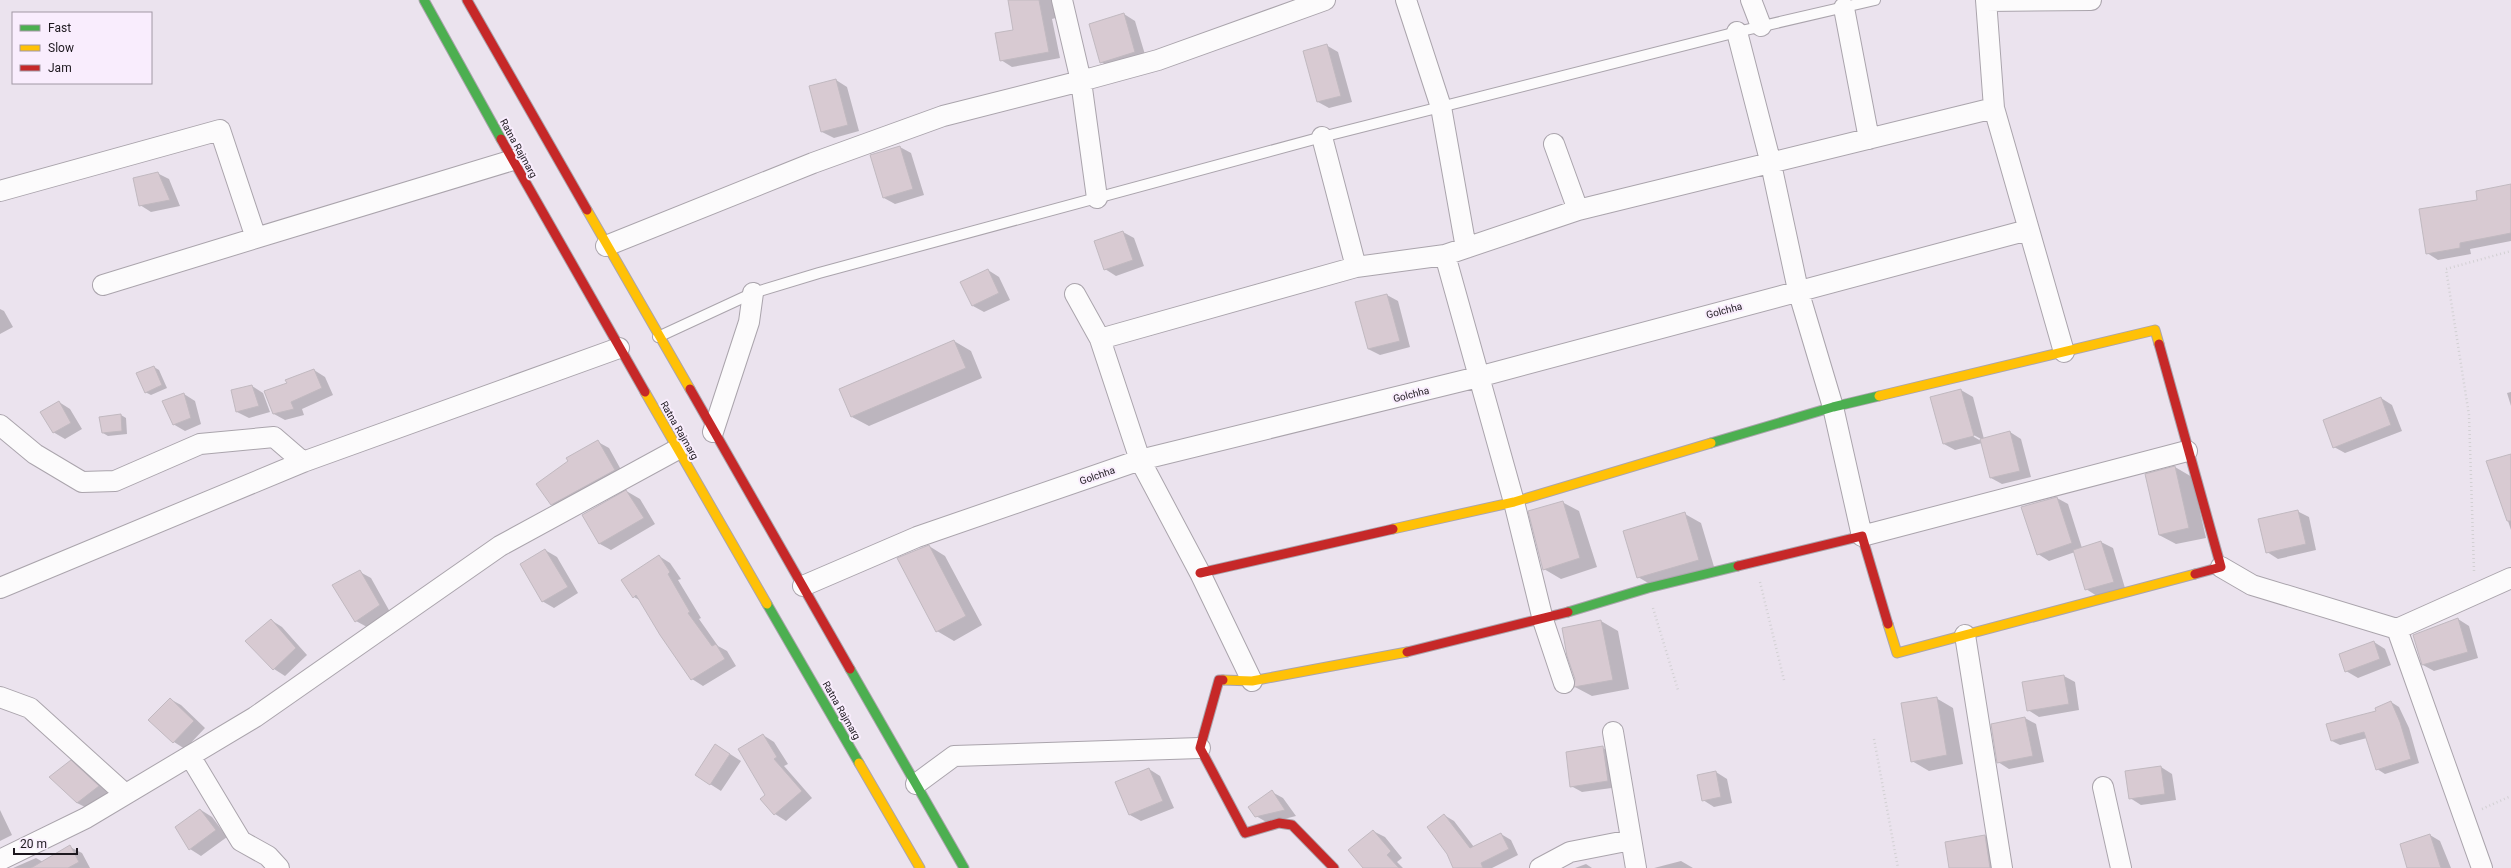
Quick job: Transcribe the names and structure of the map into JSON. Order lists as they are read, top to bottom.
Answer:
{
  "streets": {
    "main road": ["Ratna Rajmarg"],
    "street": ["Golchha"]
  },
  "legend": ["Fast", "Slow", "Jam"],
  "scale_bar": "20 m"
}
